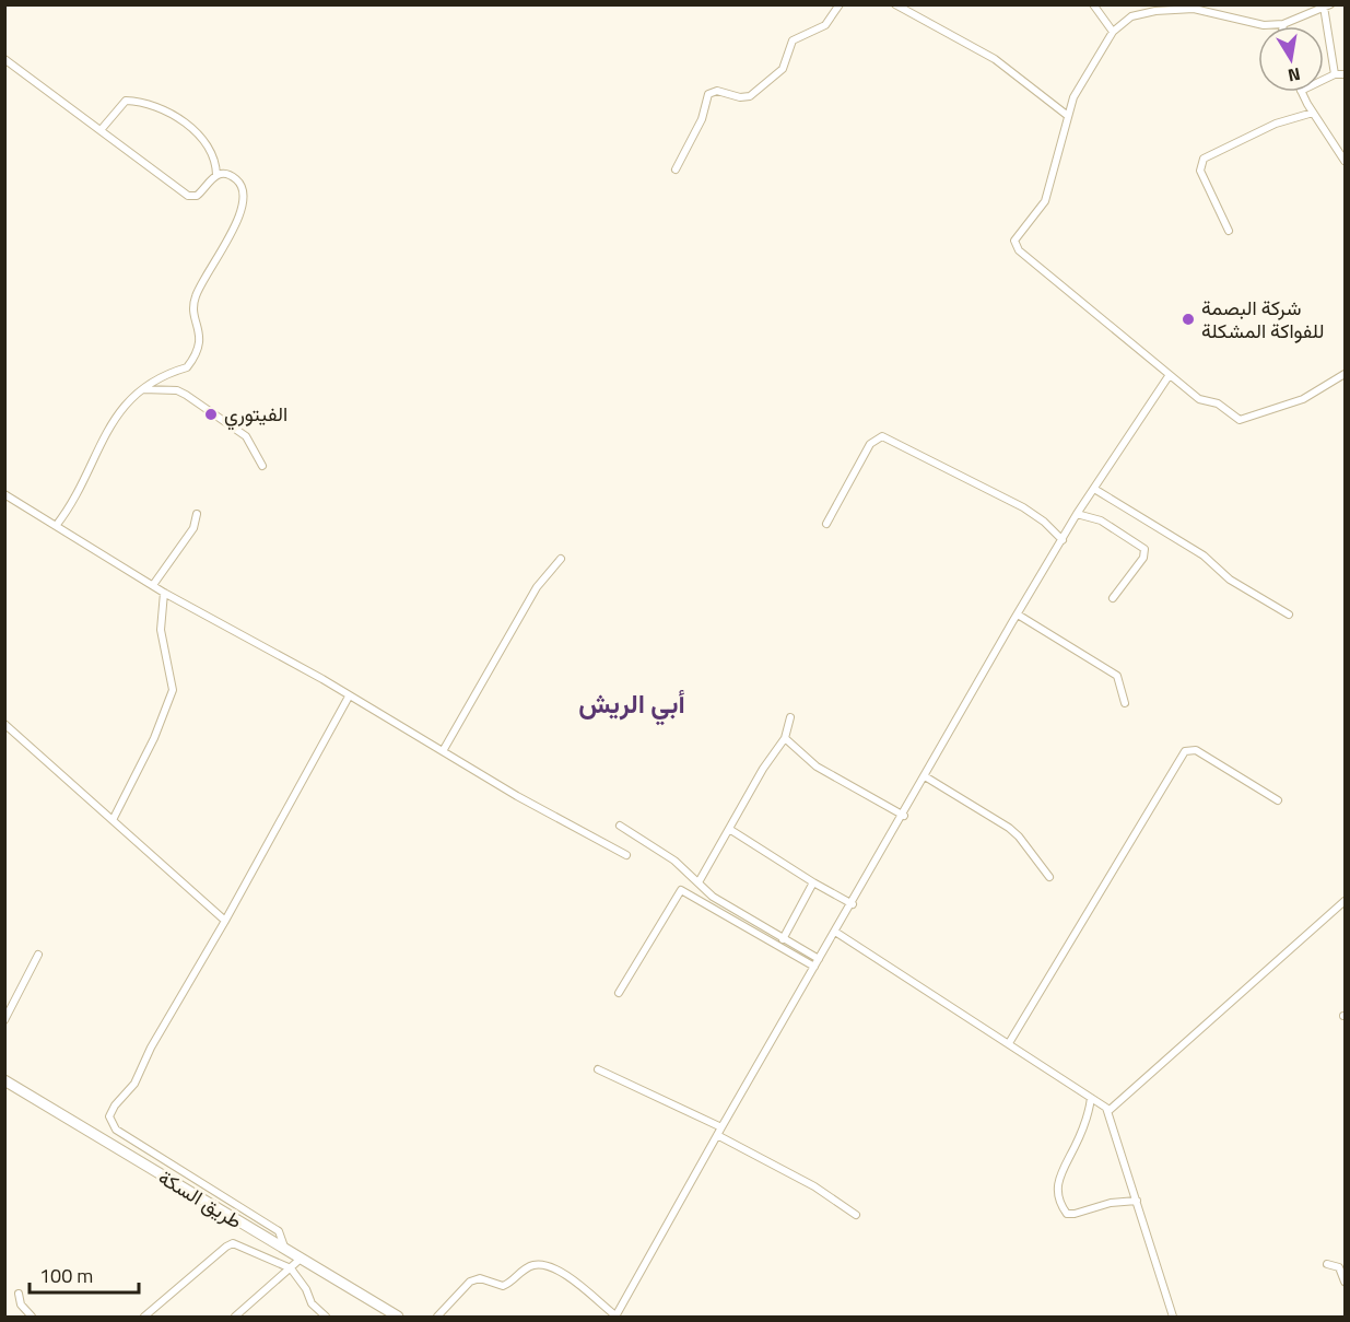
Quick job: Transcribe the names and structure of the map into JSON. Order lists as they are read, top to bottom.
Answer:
{
  "streets": {
    "main road": ["طريق السكة"]
  },
  "districts": ["أبي الريش"],
  "places": ["شركة البصمة للفواكة المشكلة", "الفيتوري"],
  "scale_bar": "100 m",
  "north": "bottom"
}
